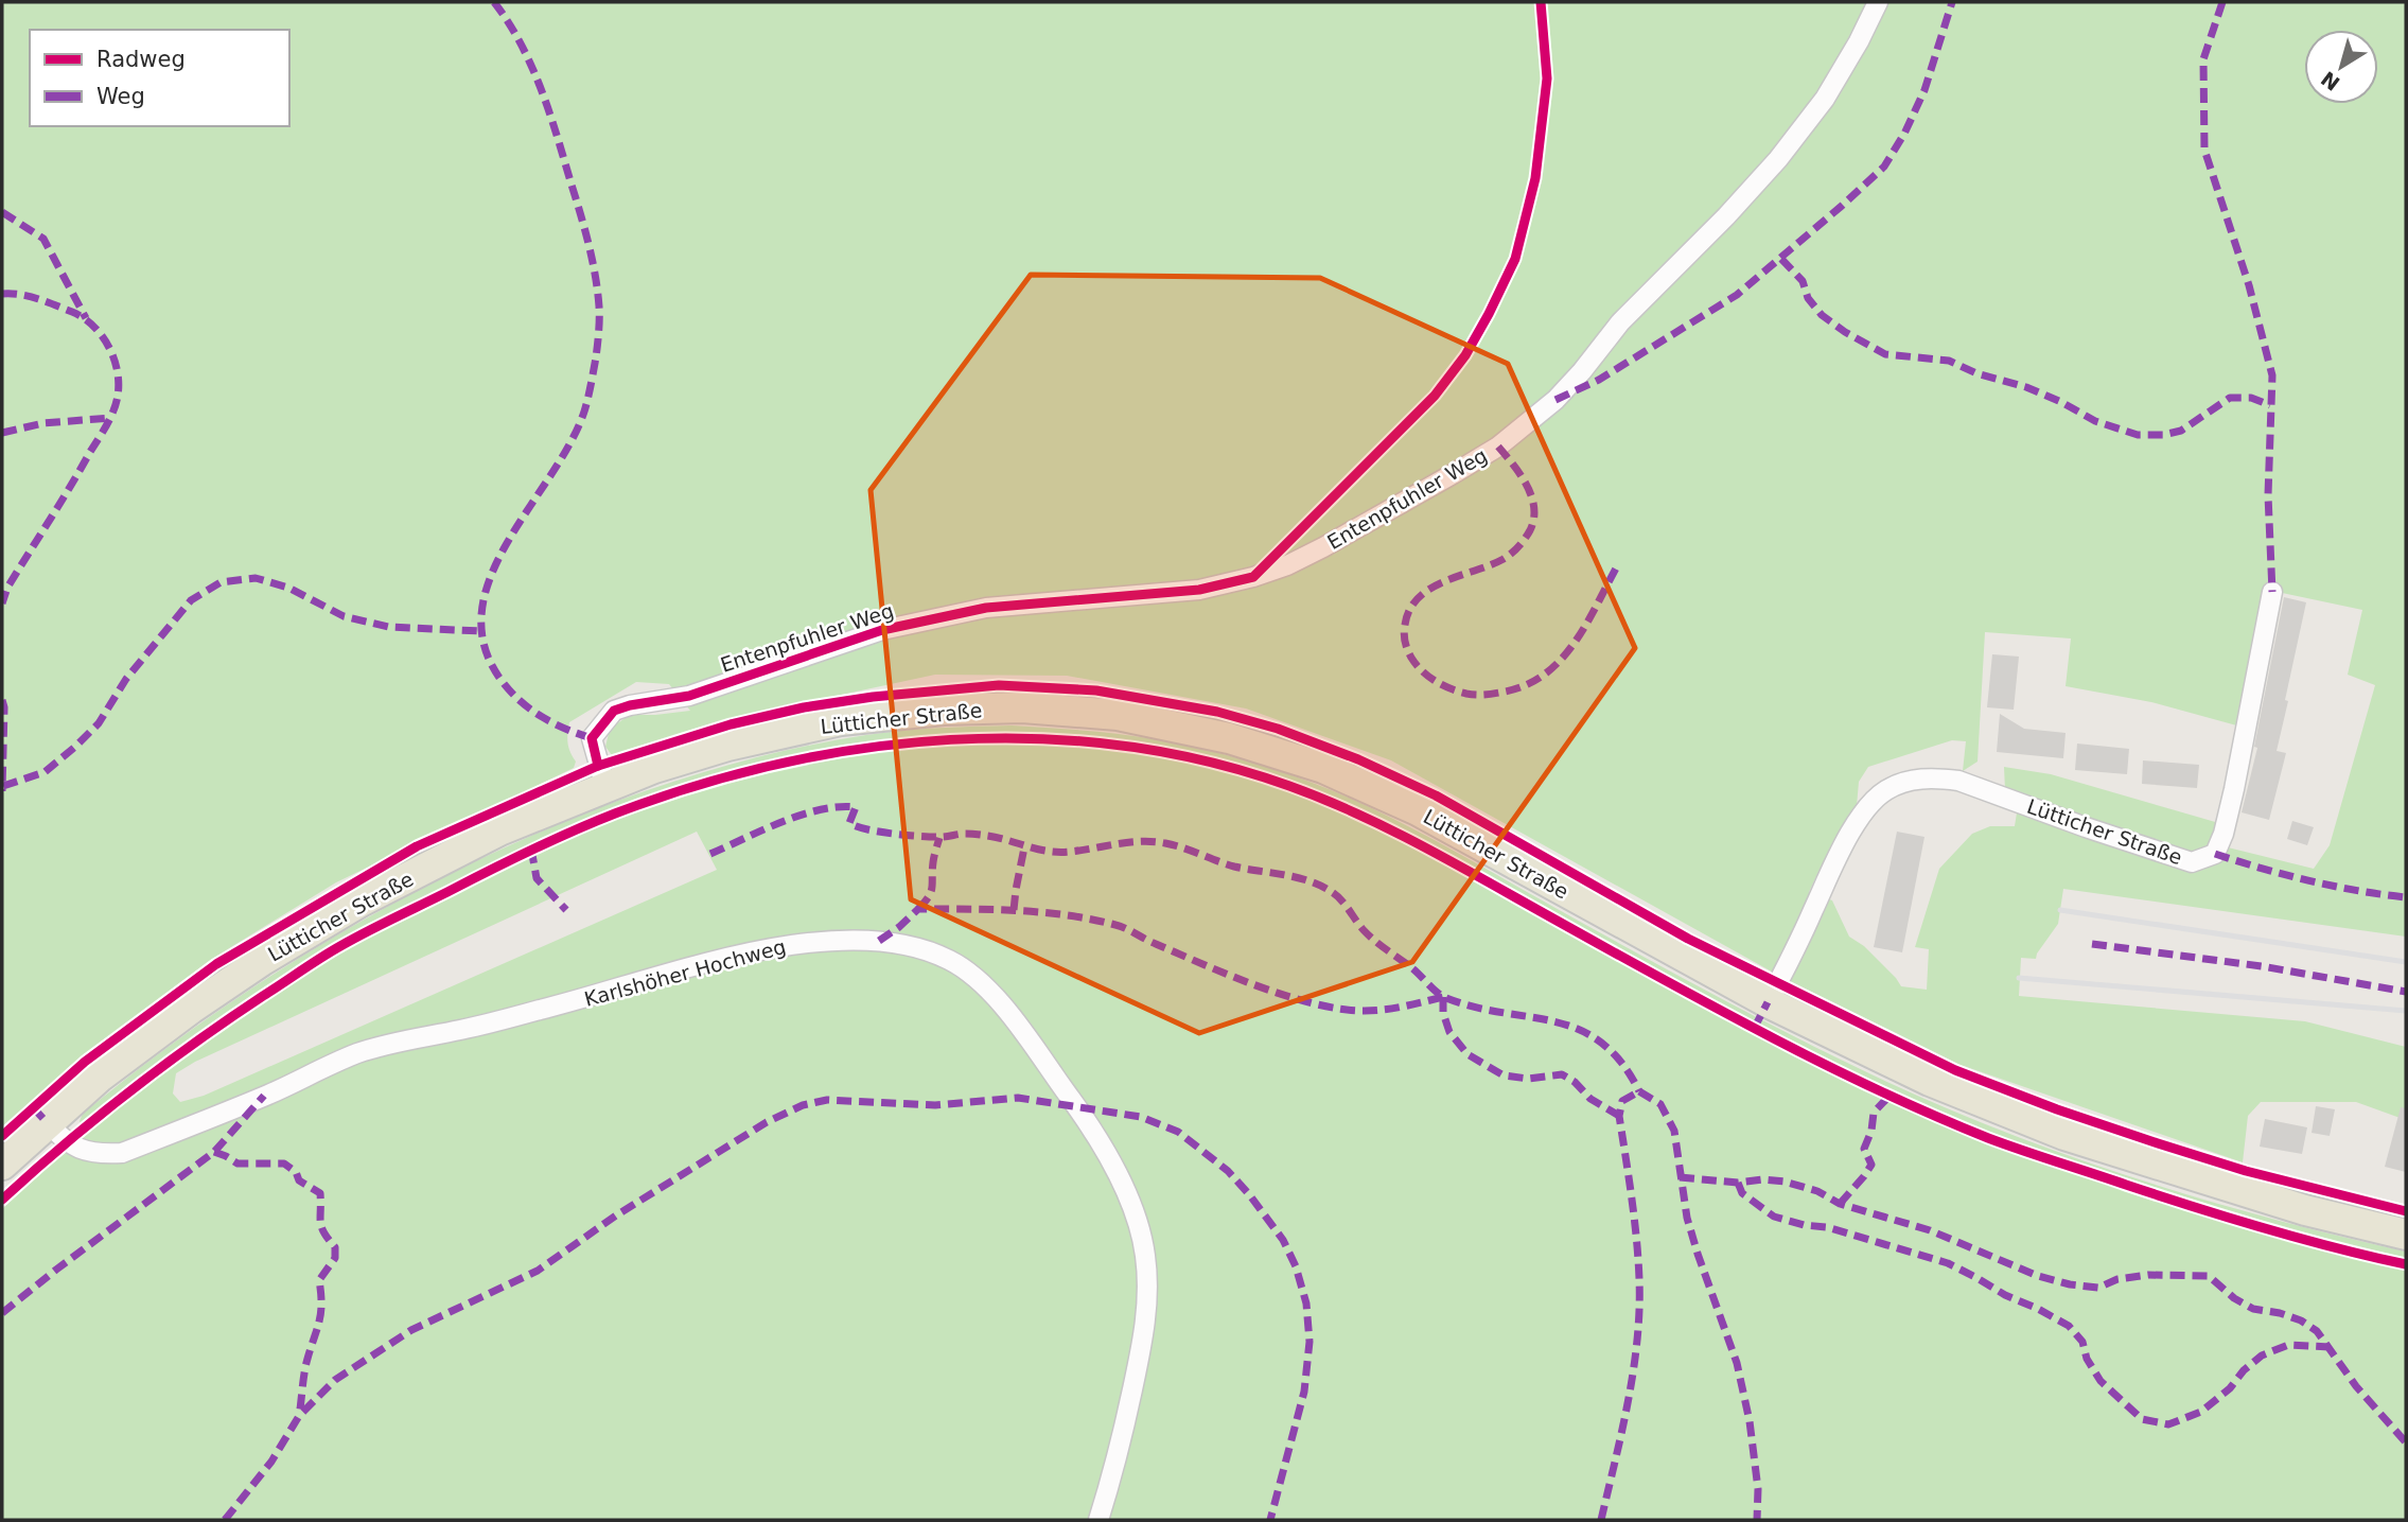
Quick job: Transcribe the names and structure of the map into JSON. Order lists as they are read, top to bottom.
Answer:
{
  "streets": {
    "main road": ["Lütticher Straße"],
    "street": ["Entenpfuhler Weg", "Karlshöher Hochweg"]
  },
  "crossings": [
    ["Entenpfuhler Weg", "Lütticher Straße"],
    ["Lütticher Straße", "Karlshöher Hochweg"]
  ],
  "legend": ["Radweg", "Weg"],
  "north": "bottom left"
}
